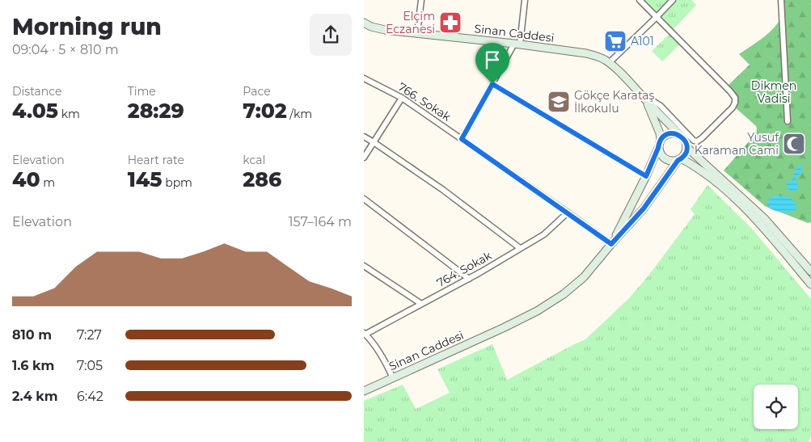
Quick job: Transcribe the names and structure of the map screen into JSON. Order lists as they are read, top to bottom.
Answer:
{
  "streets": {
    "main road": ["Sinan Caddesi"],
    "street": ["766. Sokak", "764. Sokak"]
  },
  "crossings": [
    ["Sinan Caddesi", "766. Sokak"],
    ["766. Sokak", "764. Sokak"]
  ],
  "parks": ["Dikmen Vadisi"],
  "places": {
    "pharmacy": ["Elçim Eczanesi"],
    "supermarket": ["A101"],
    "school or university": ["Gökçe Karataş İlkokulu"],
    "mosque": ["Yusuf Karaman Cami"]
  },
  "page": {
    "heading": ["Morning run", "09:04 · 5 × 810 m"],
    "stats": [
      ["Distance", "4.05 km"],
      ["Time", "28:29"],
      ["Pace", "7:02 /km"],
      ["Elevation", "40 m"],
      ["Heart rate", "145 bpm"],
      ["kcal", "286"]
    ],
    "chart": ["Elevation", "157–164 m"],
    "list": [
      {
        "name": "810 m",
        "note": "7:27"
      },
      {
        "name": "1.6 km",
        "note": "7:05"
      },
      {
        "name": "2.4 km",
        "note": "6:42"
      }
    ]
  }
}
